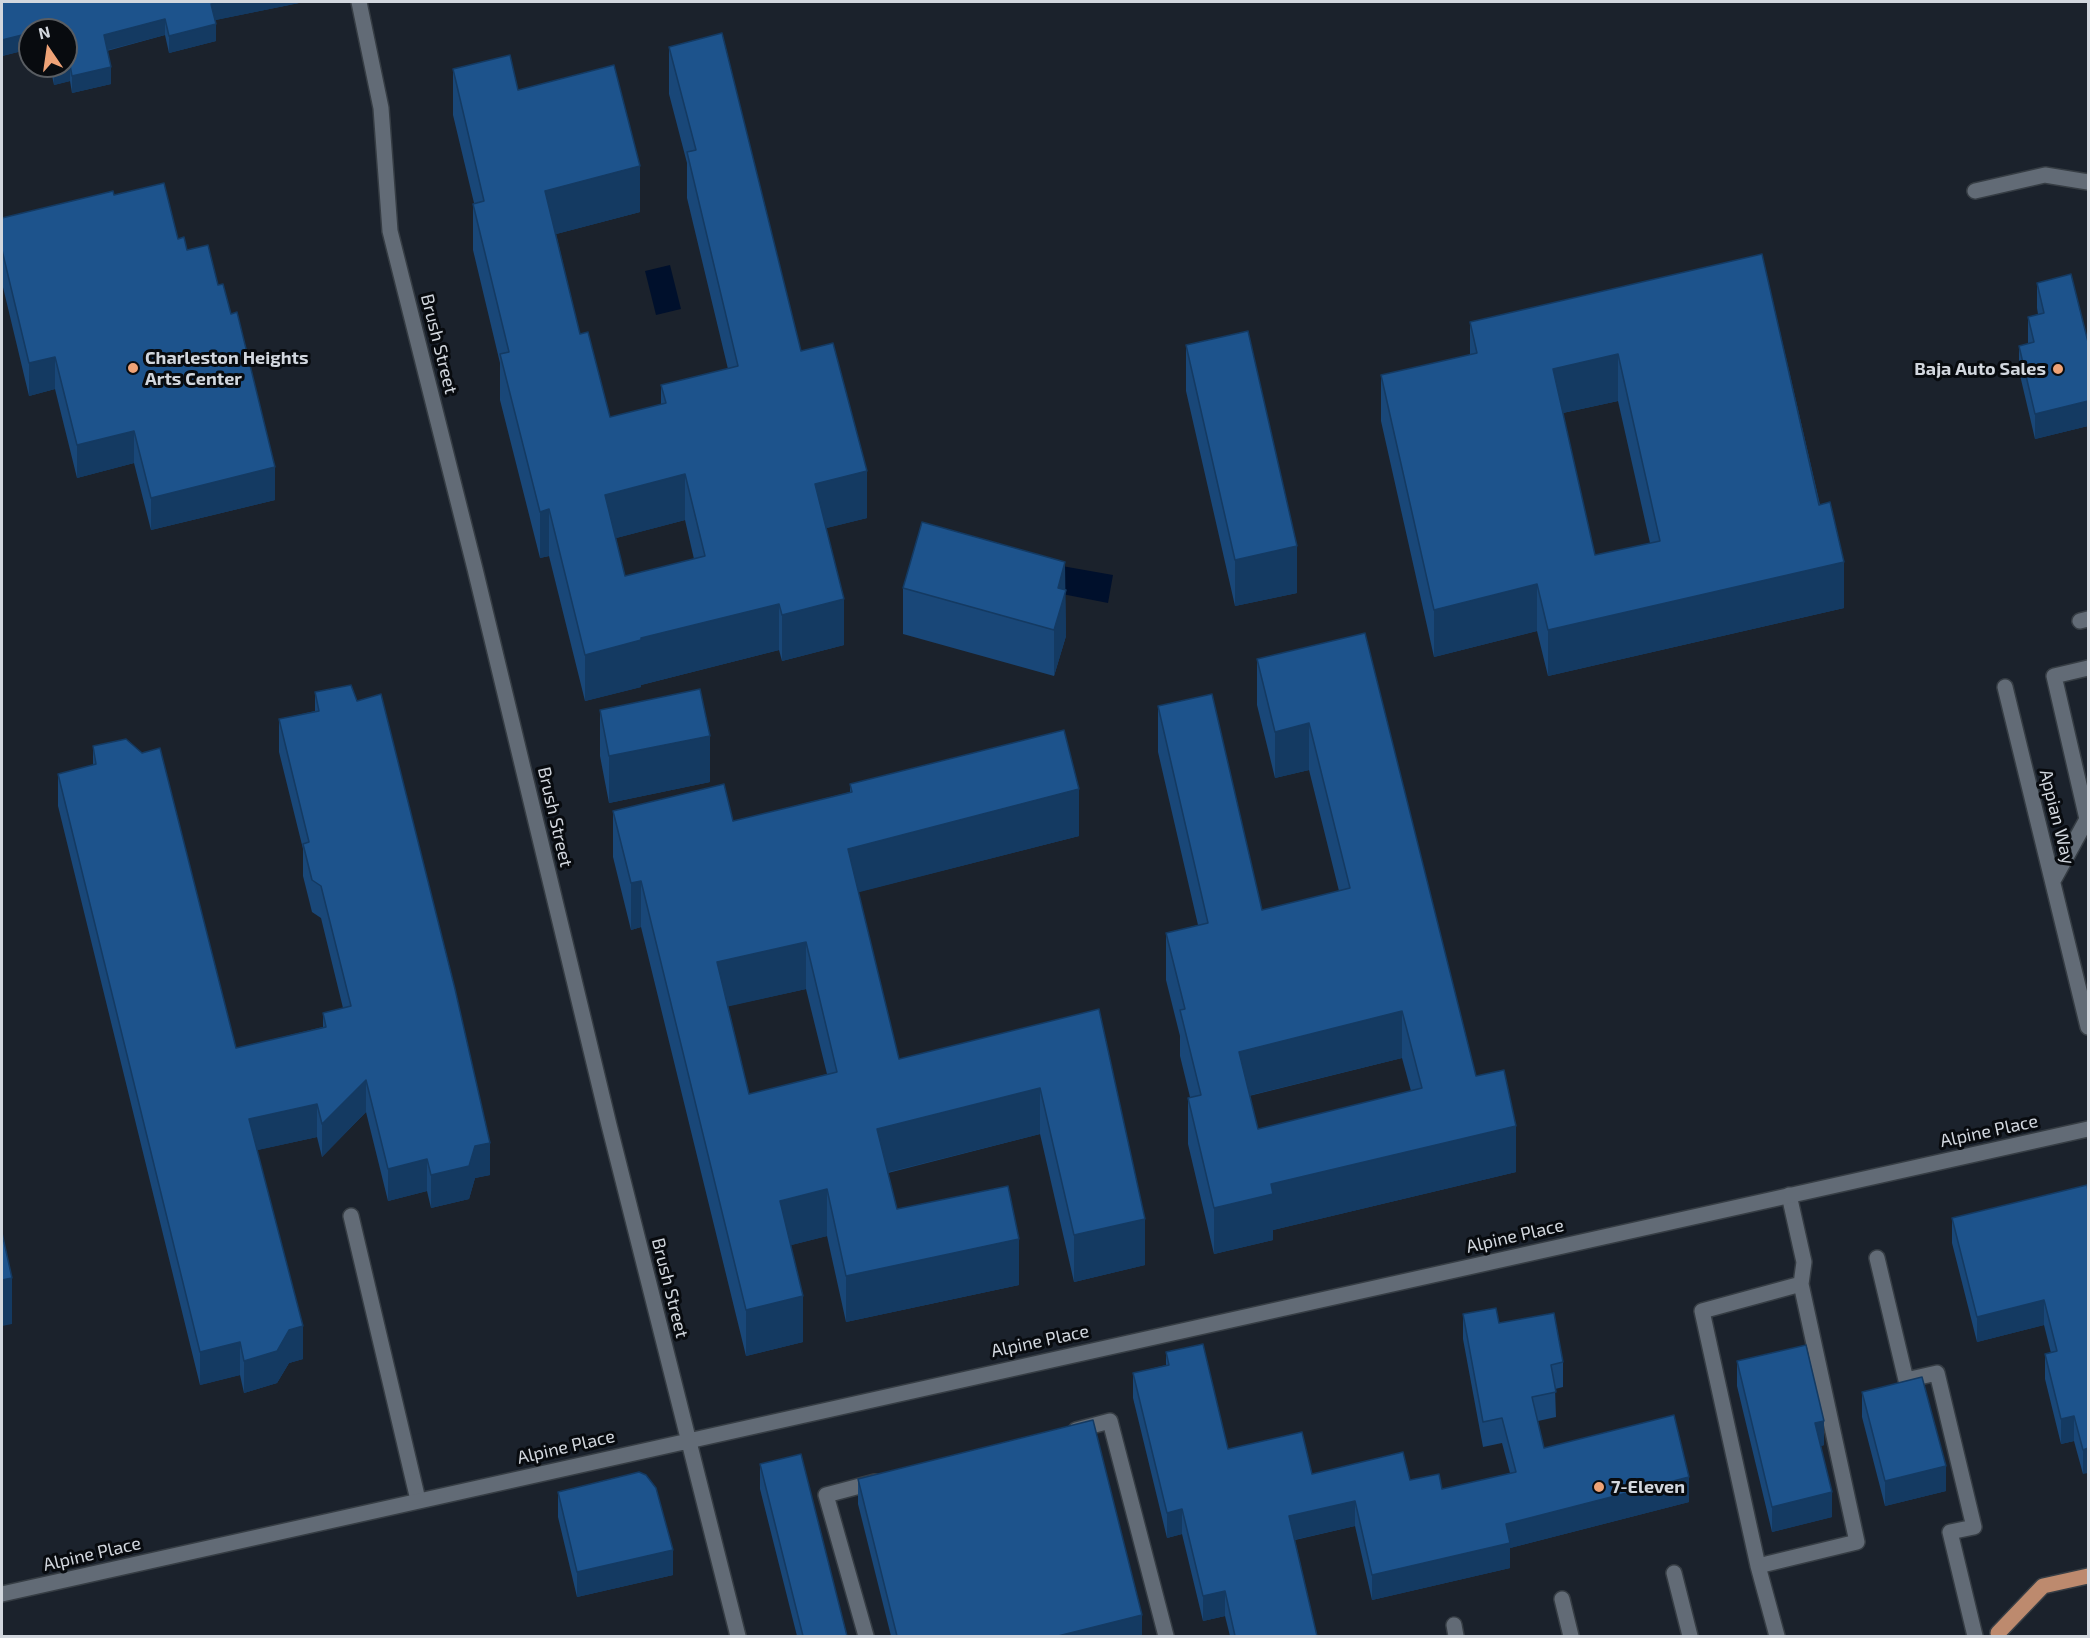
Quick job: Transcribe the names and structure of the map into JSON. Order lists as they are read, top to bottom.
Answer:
{
  "streets": {
    "street": ["Brush Street", "Appian Way", "Alpine Place"]
  },
  "crossings": [
    ["Brush Street", "Alpine Place"]
  ],
  "places": ["Charleston Heights Arts Center", "Baja Auto Sales", "7-Eleven"],
  "north": "top"
}
